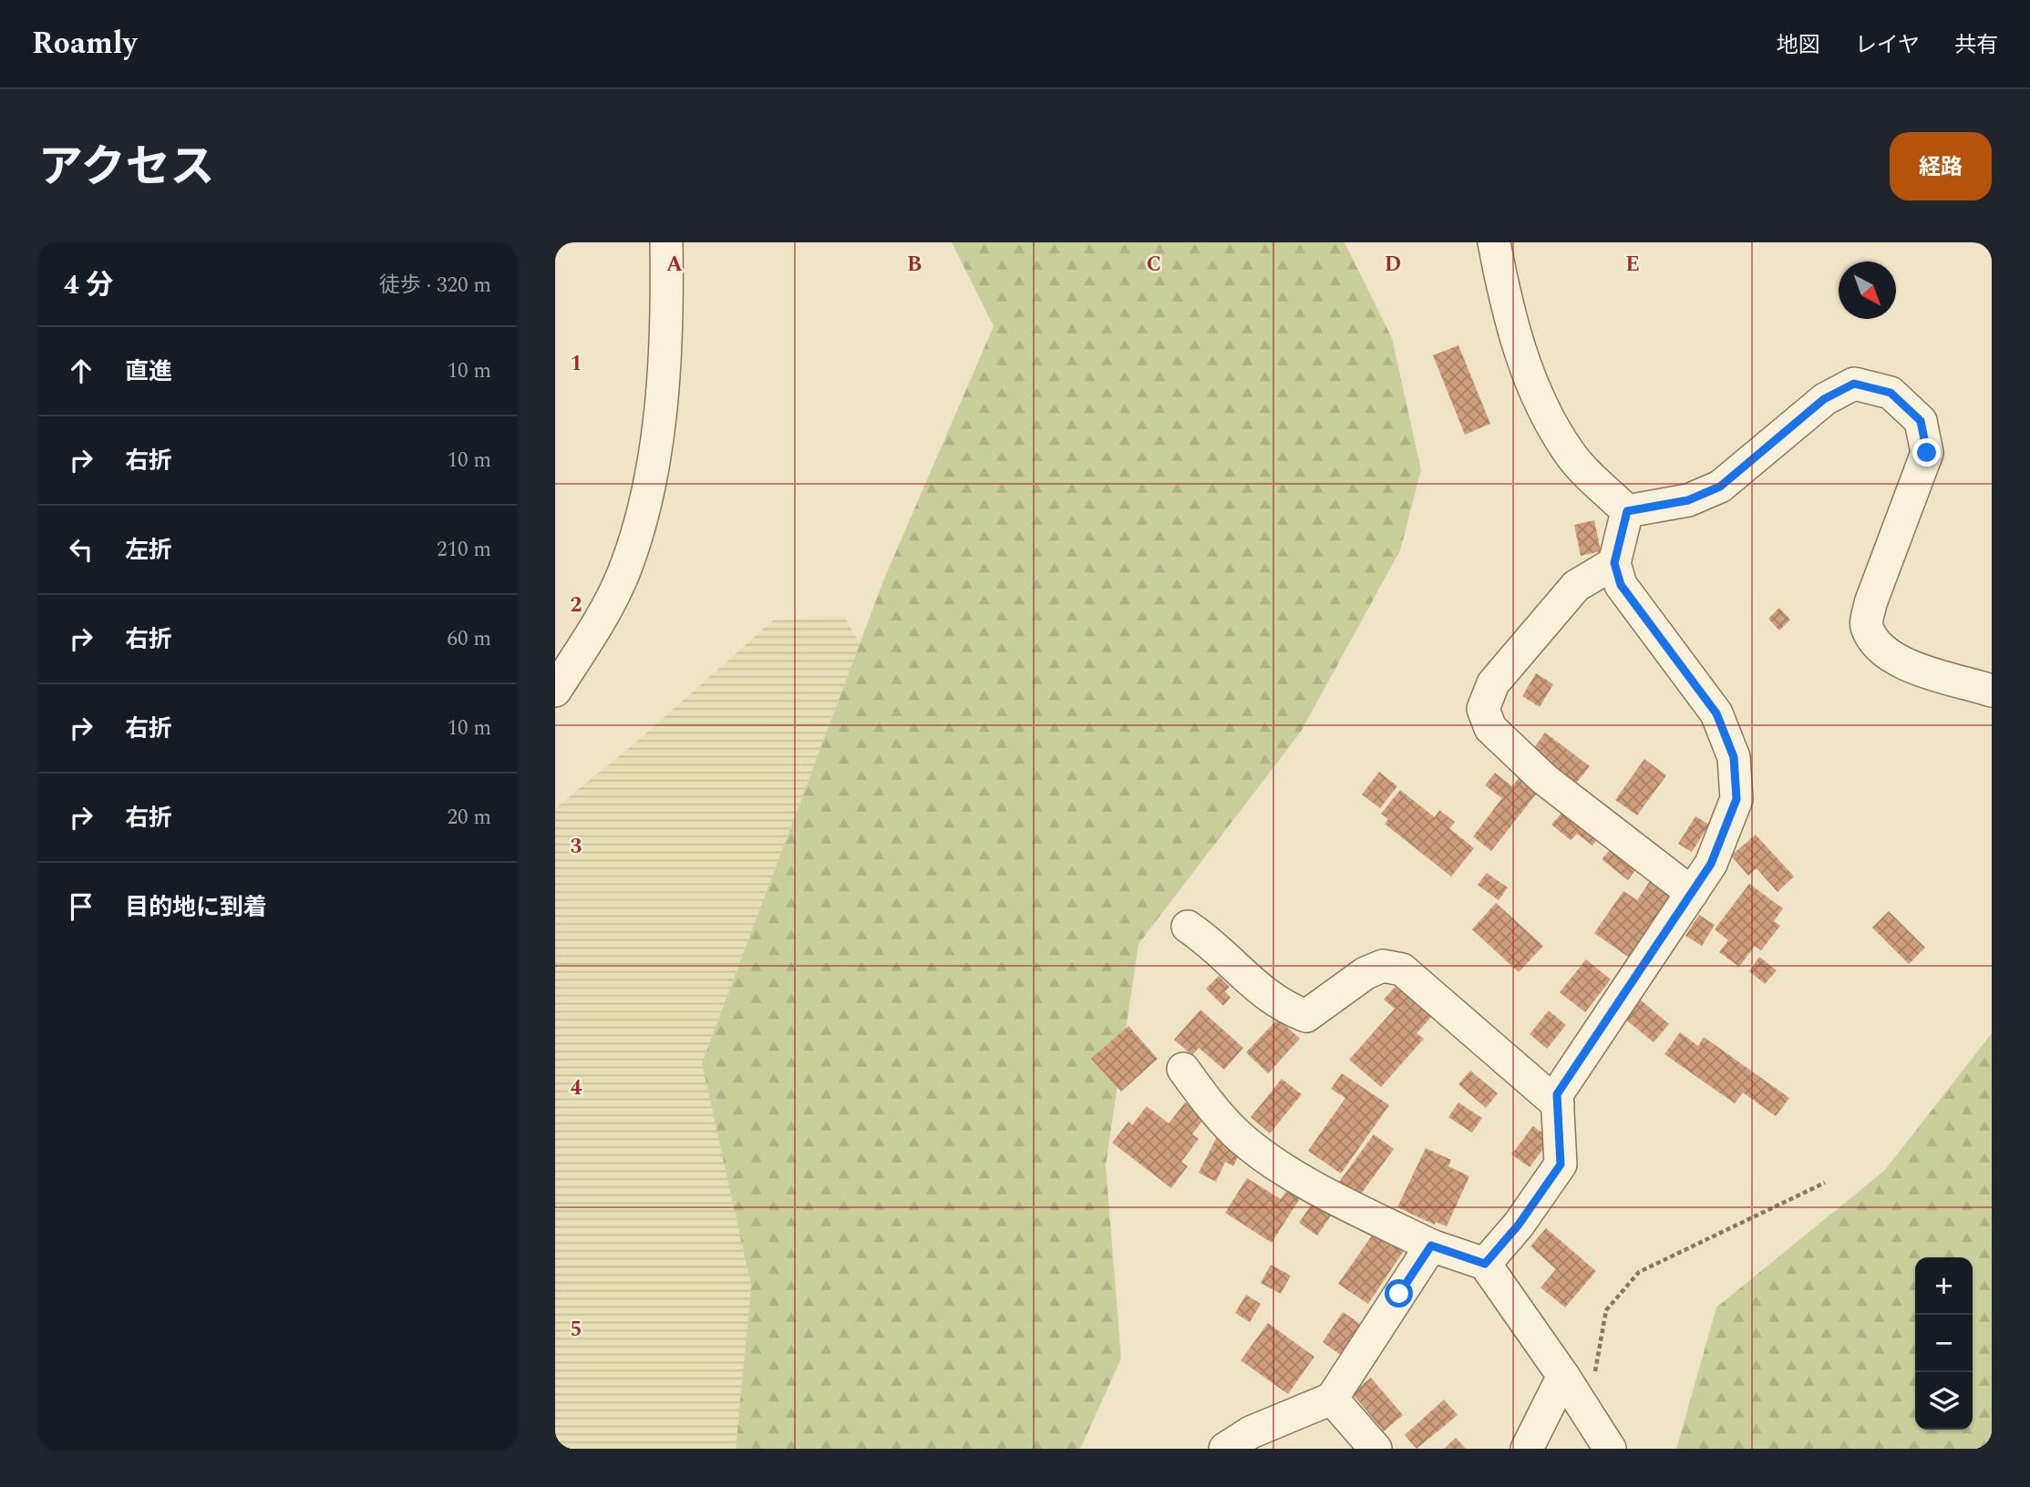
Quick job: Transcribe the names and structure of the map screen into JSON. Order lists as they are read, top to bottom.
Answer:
{
  "north": "bottom right",
  "page": {
    "header": "Roamly",
    "nav": ["地図", "レイヤ", "共有"],
    "title": "アクセス",
    "buttons": "経路",
    "heading": ["4 分", "徒歩 · 320 m"],
    "list": [
      ["直進", "10 m"],
      ["右折", "10 m"],
      ["左折", "210 m"],
      ["右折", "60 m"],
      ["右折", "10 m"],
      ["右折", "20 m"],
      "目的地に到着"
    ],
    "map_buttons": ["+", "−"]
  },
  "grid": {
    "columns": [
      "A",
      "B",
      "C",
      "D",
      "E"
    ],
    "rows": [
      "1",
      "2",
      "3",
      "4",
      "5"
    ]
  }
}
